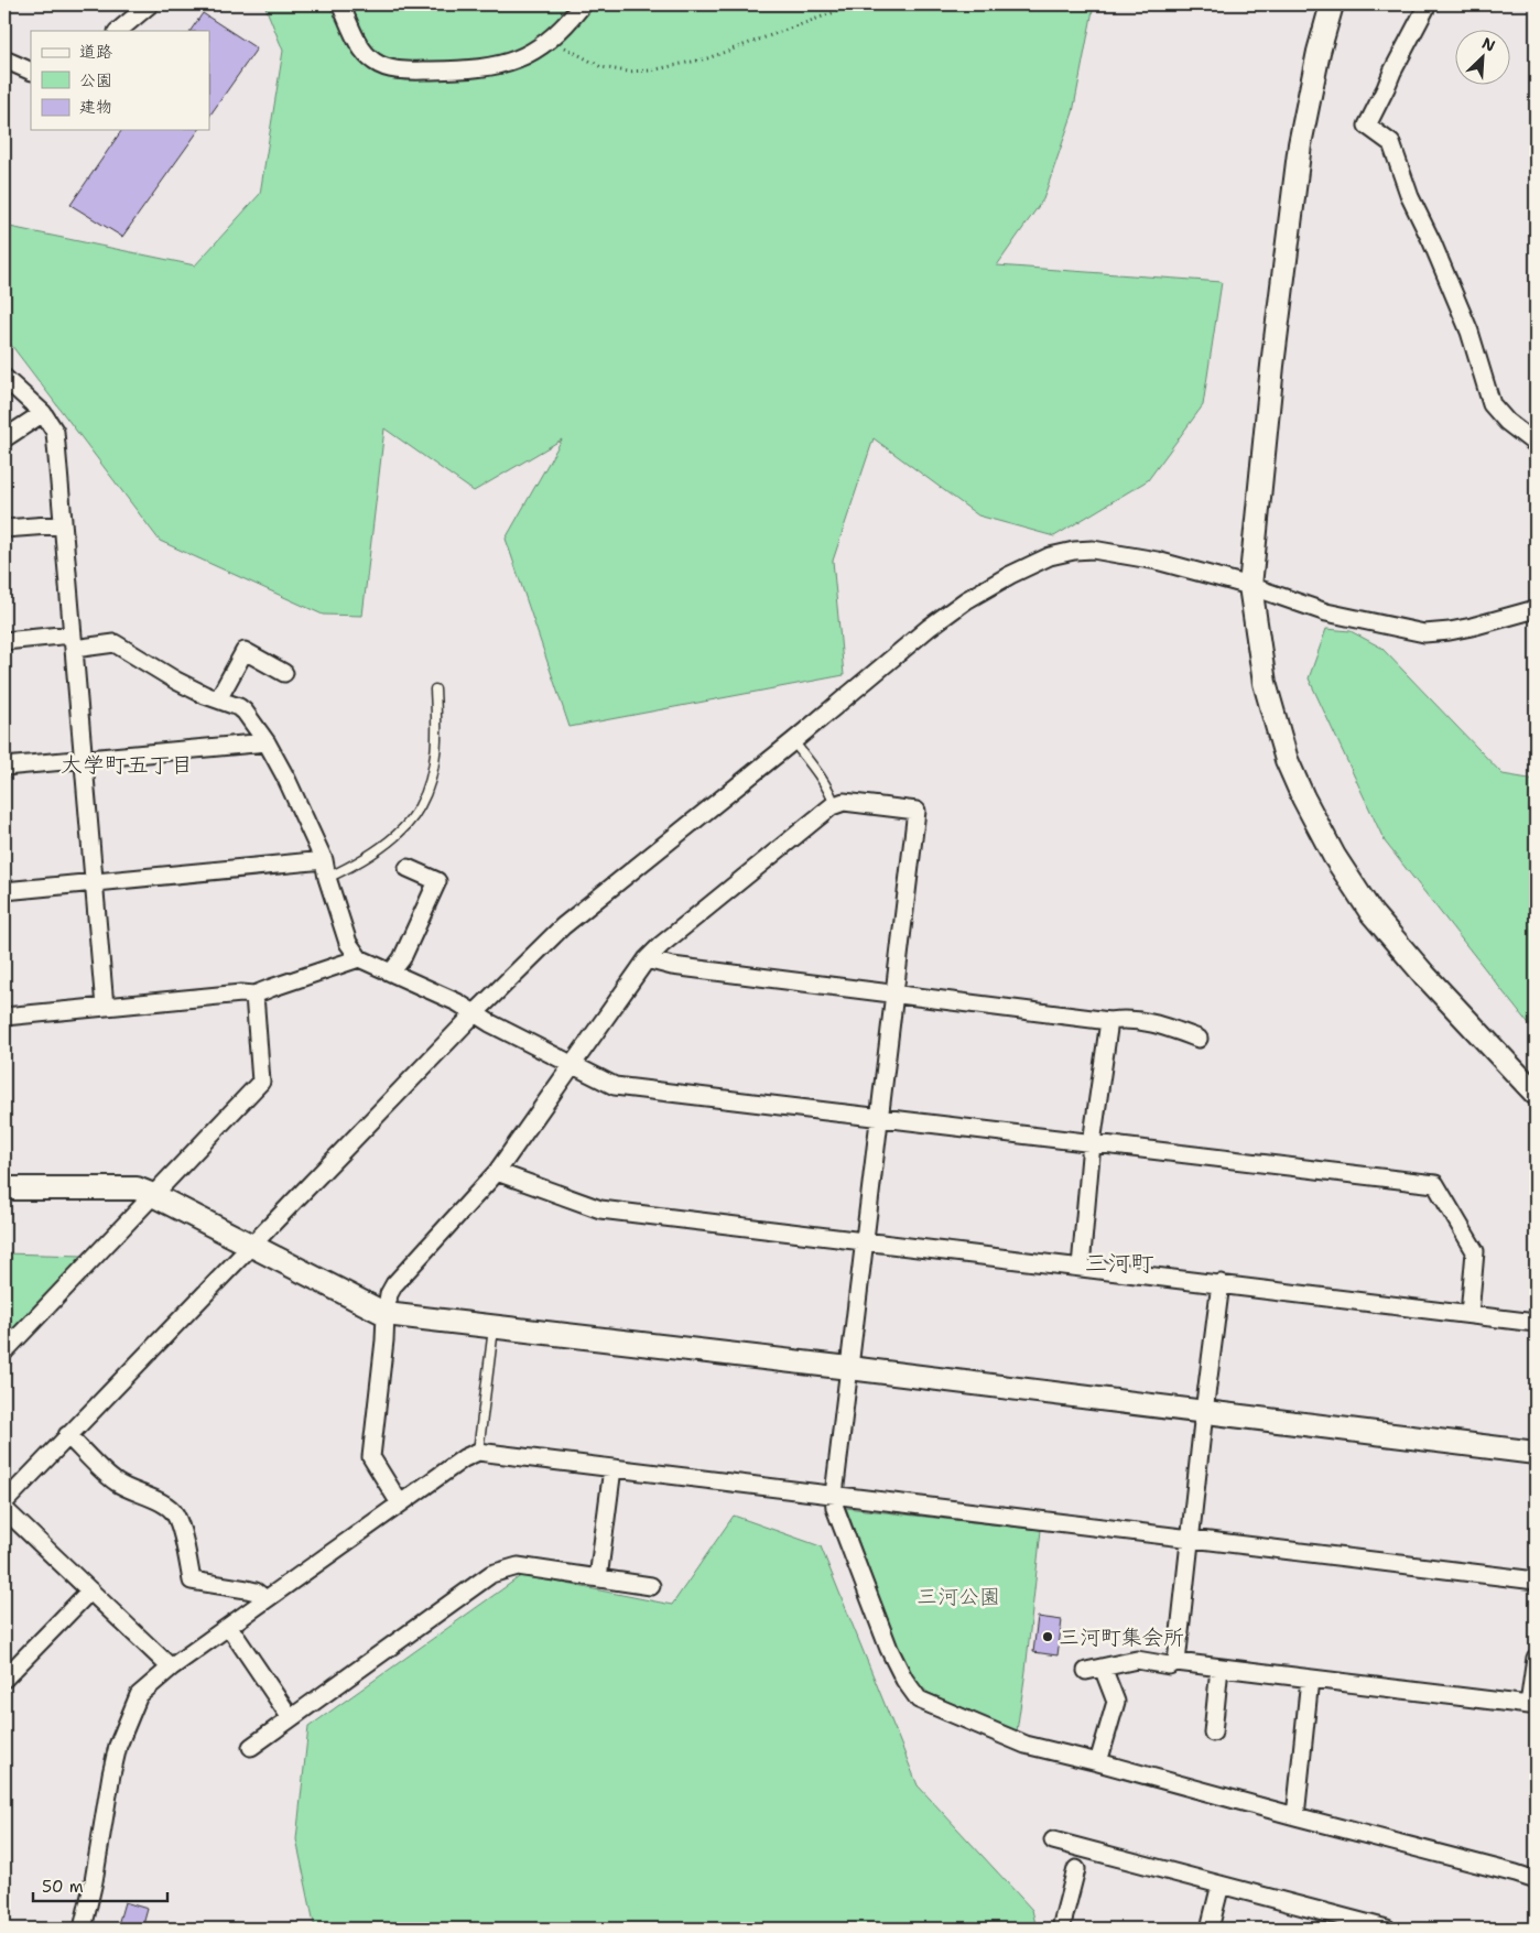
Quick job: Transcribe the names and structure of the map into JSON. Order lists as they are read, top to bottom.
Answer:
{
  "districts": ["大学町五丁目", "三河町"],
  "parks": ["三河公園"],
  "places": ["三河町集会所"],
  "legend": ["道路", "公園", "建物"],
  "scale_bar": "50 m",
  "north": "top right"
}
